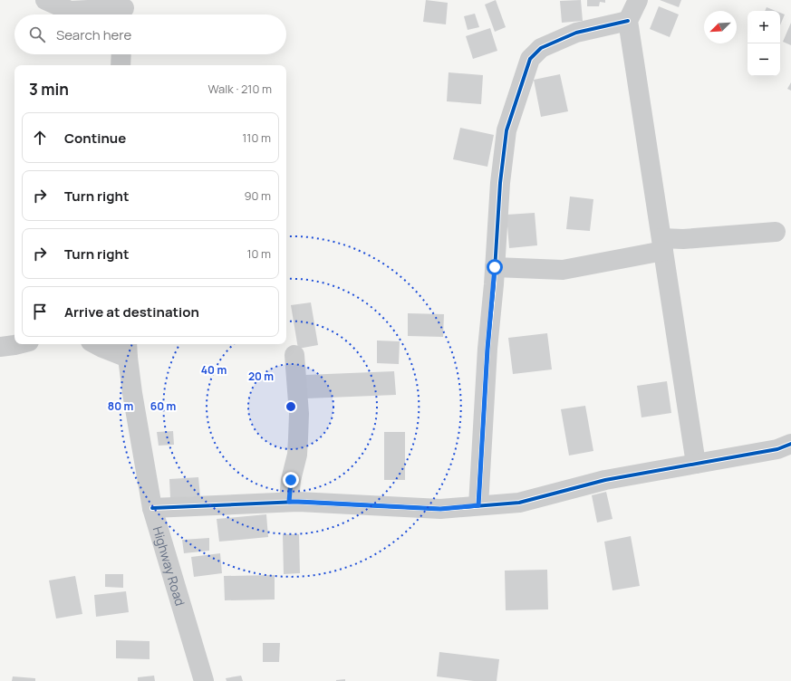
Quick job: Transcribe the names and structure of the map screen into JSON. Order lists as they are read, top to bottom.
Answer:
{
  "streets": {
    "street": ["Highway Road"]
  },
  "north": "bottom left",
  "page": {
    "map_buttons": ["+", "−"],
    "search": "Search here",
    "heading": ["3 min", "Walk · 210 m"],
    "list": [
      ["Continue", "110 m"],
      ["Turn right", "90 m"],
      ["Turn right", "10 m"],
      "Arrive at destination"
    ]
  },
  "rings": [
    "40 m",
    "20 m",
    "80 m",
    "60 m"
  ]
}
